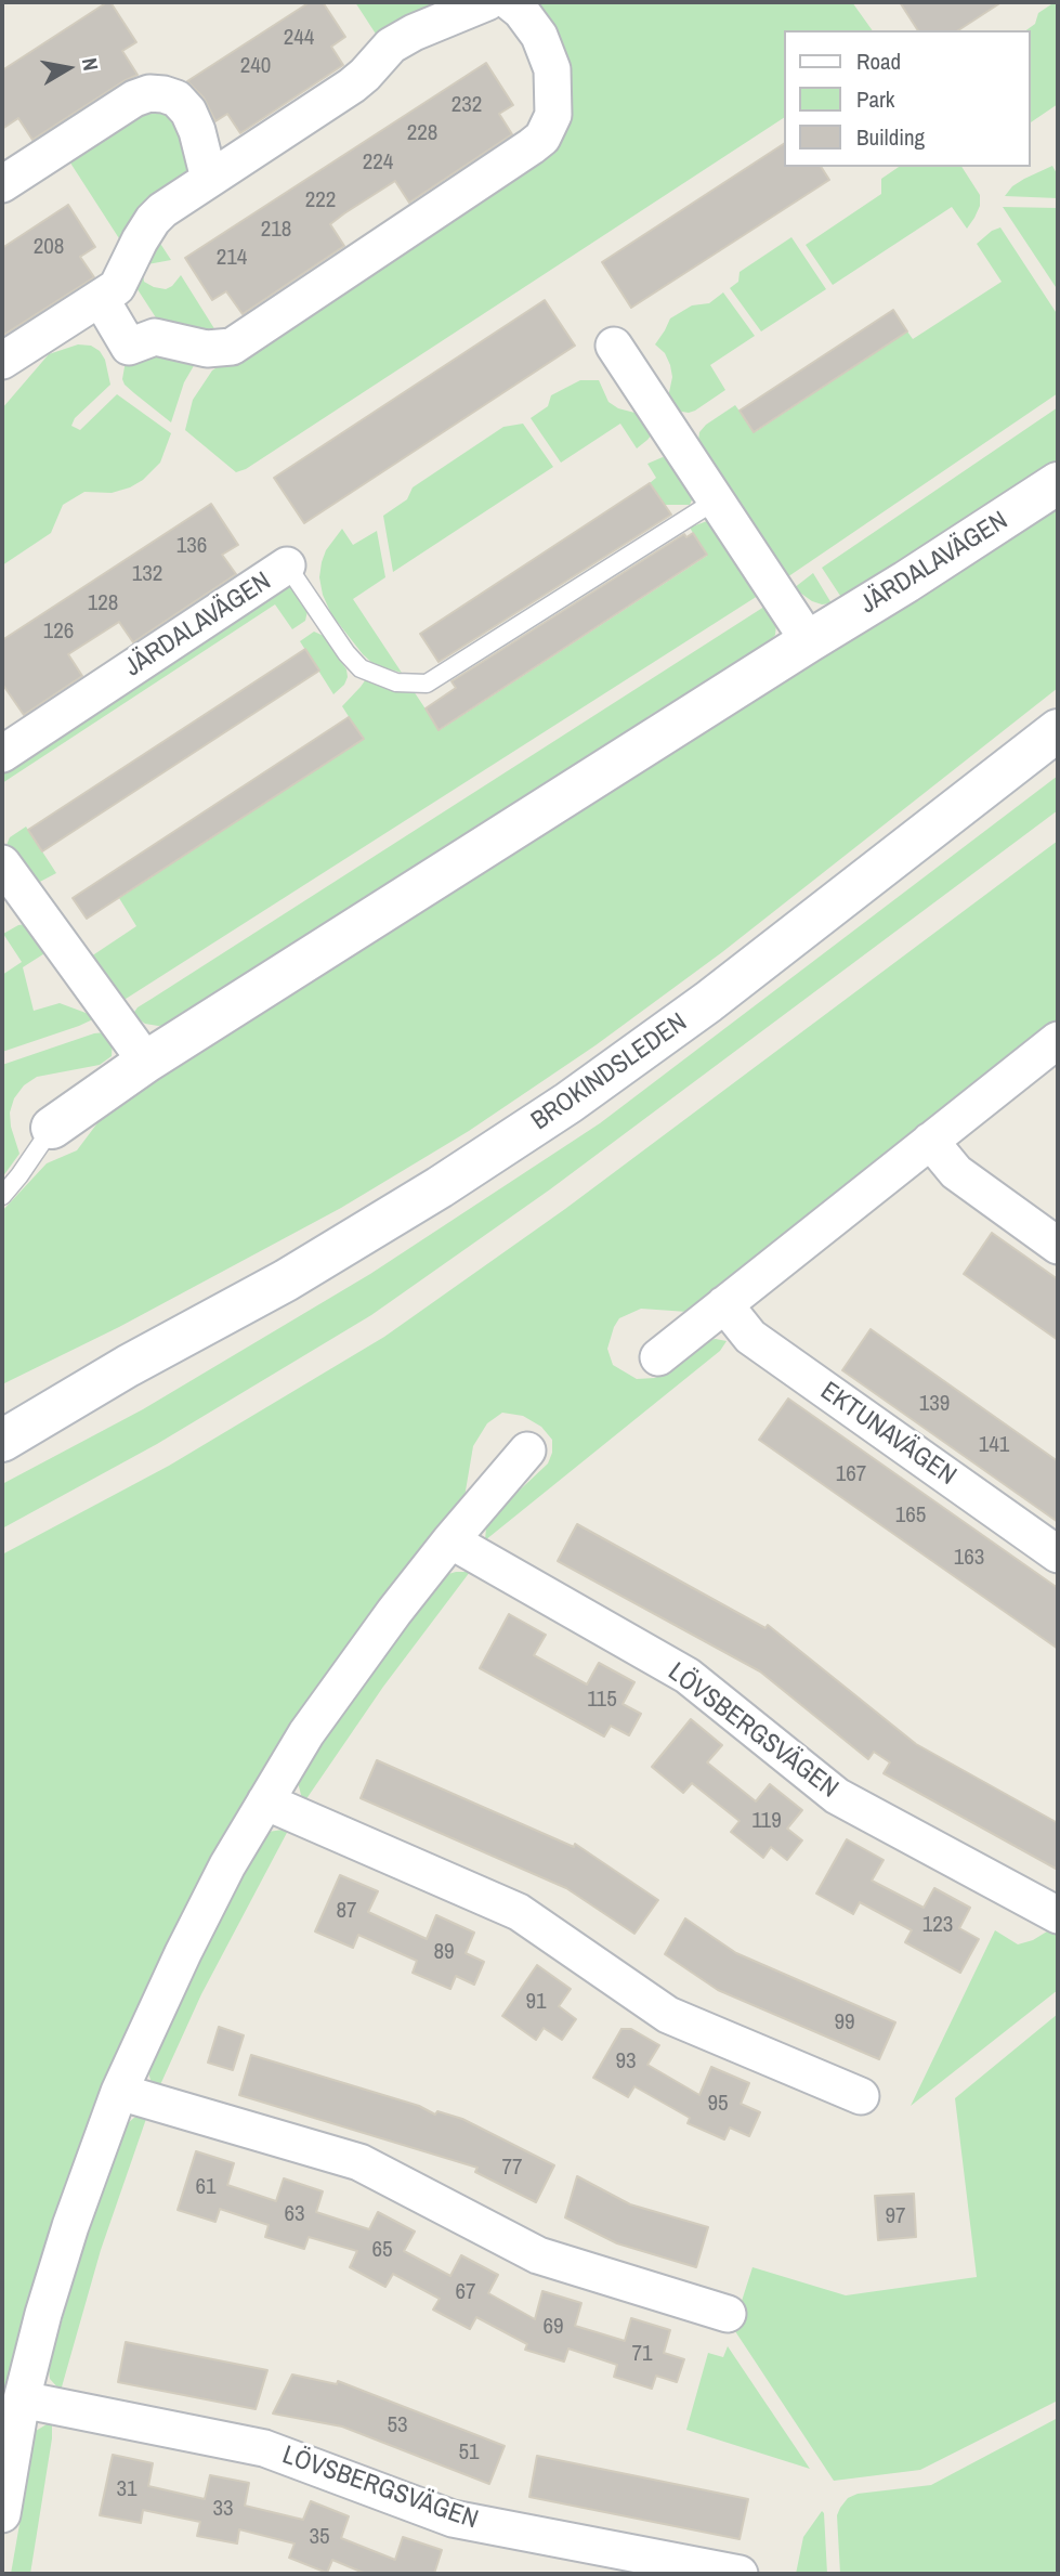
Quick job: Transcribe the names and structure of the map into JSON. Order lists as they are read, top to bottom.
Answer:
{
  "streets": {
    "main road": ["JÄRDALAVÄGEN", "BROKINDSLEDEN"],
    "street": ["EKTUNAVÄGEN", "LÖVSBERGSVÄGEN"]
  },
  "house_numbers": [
    "244",
    "240",
    "232",
    "228",
    "224",
    "222",
    "218",
    "208",
    "214",
    "136",
    "132",
    "128",
    "126",
    "139",
    "141",
    "167",
    "165",
    "163",
    "115",
    "119",
    "87",
    "123",
    "89",
    "91",
    "99",
    "93",
    "95",
    "77",
    "61",
    "63",
    "97",
    "65",
    "67",
    "69",
    "71",
    "53",
    "51",
    "31",
    "33",
    "35"
  ],
  "legend": ["Road", "Park", "Building"],
  "north": "right"
}
